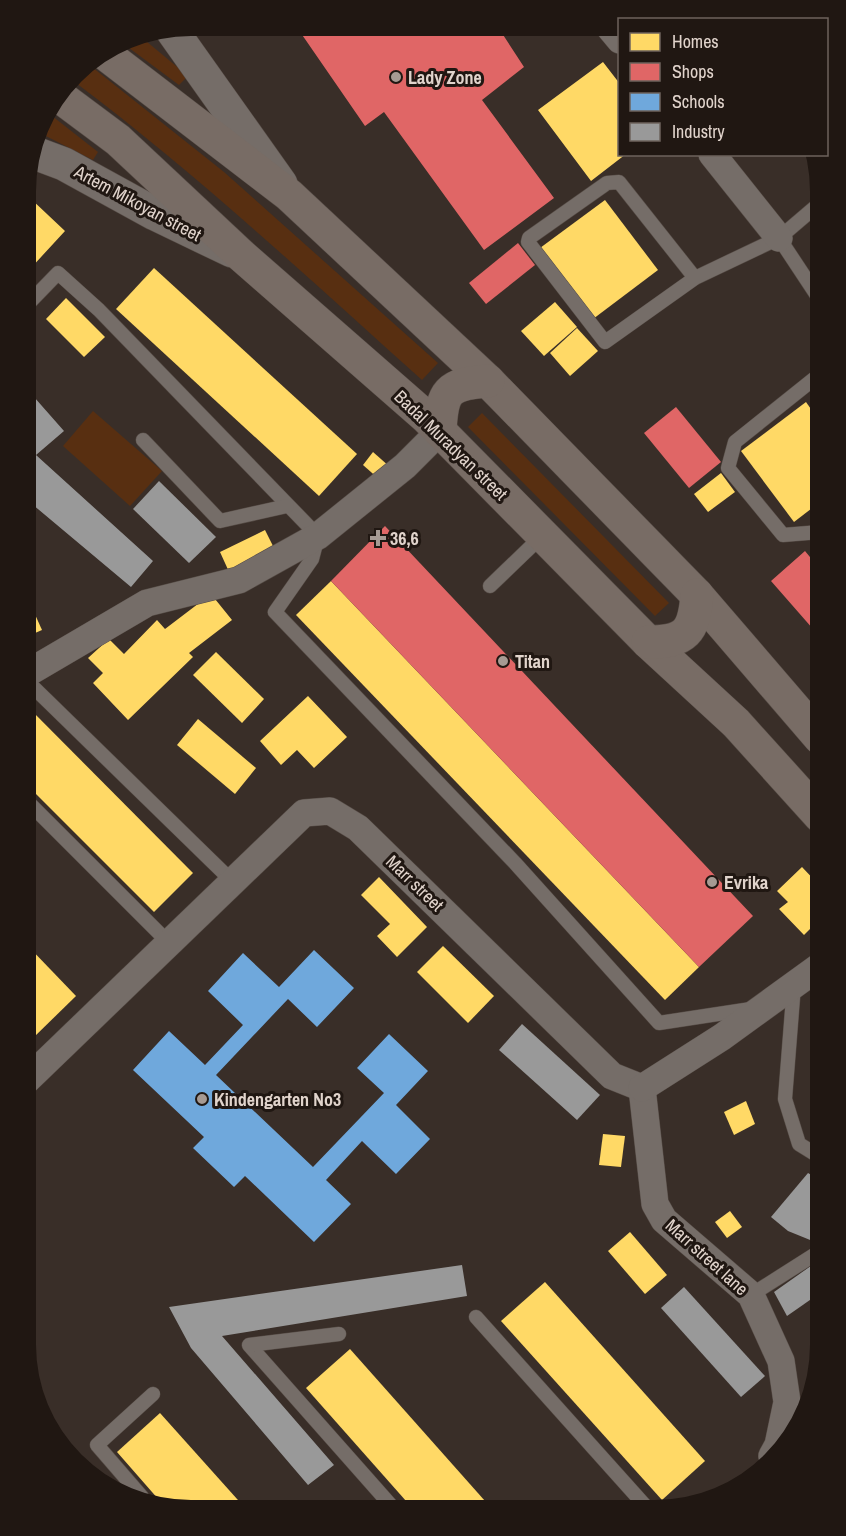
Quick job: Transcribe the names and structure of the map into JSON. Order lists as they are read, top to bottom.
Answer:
{
  "streets": {
    "main road": ["Artem Mikoyan street", "Badal Muradyan street"],
    "street": ["Marr street", "Marr street lane"]
  },
  "crossings": [
    ["Artem Mikoyan street", "Badal Muradyan street"],
    ["Marr street", "Marr street lane"]
  ],
  "places": {
    "other": [
      "Lady Zone",
      "Titan",
      "Evrika",
      "Kindengarten No3"
    ],
    "health": ["36,6"]
  },
  "legend": [
    "Homes",
    "Shops",
    "Schools",
    "Industry"
  ]
}
